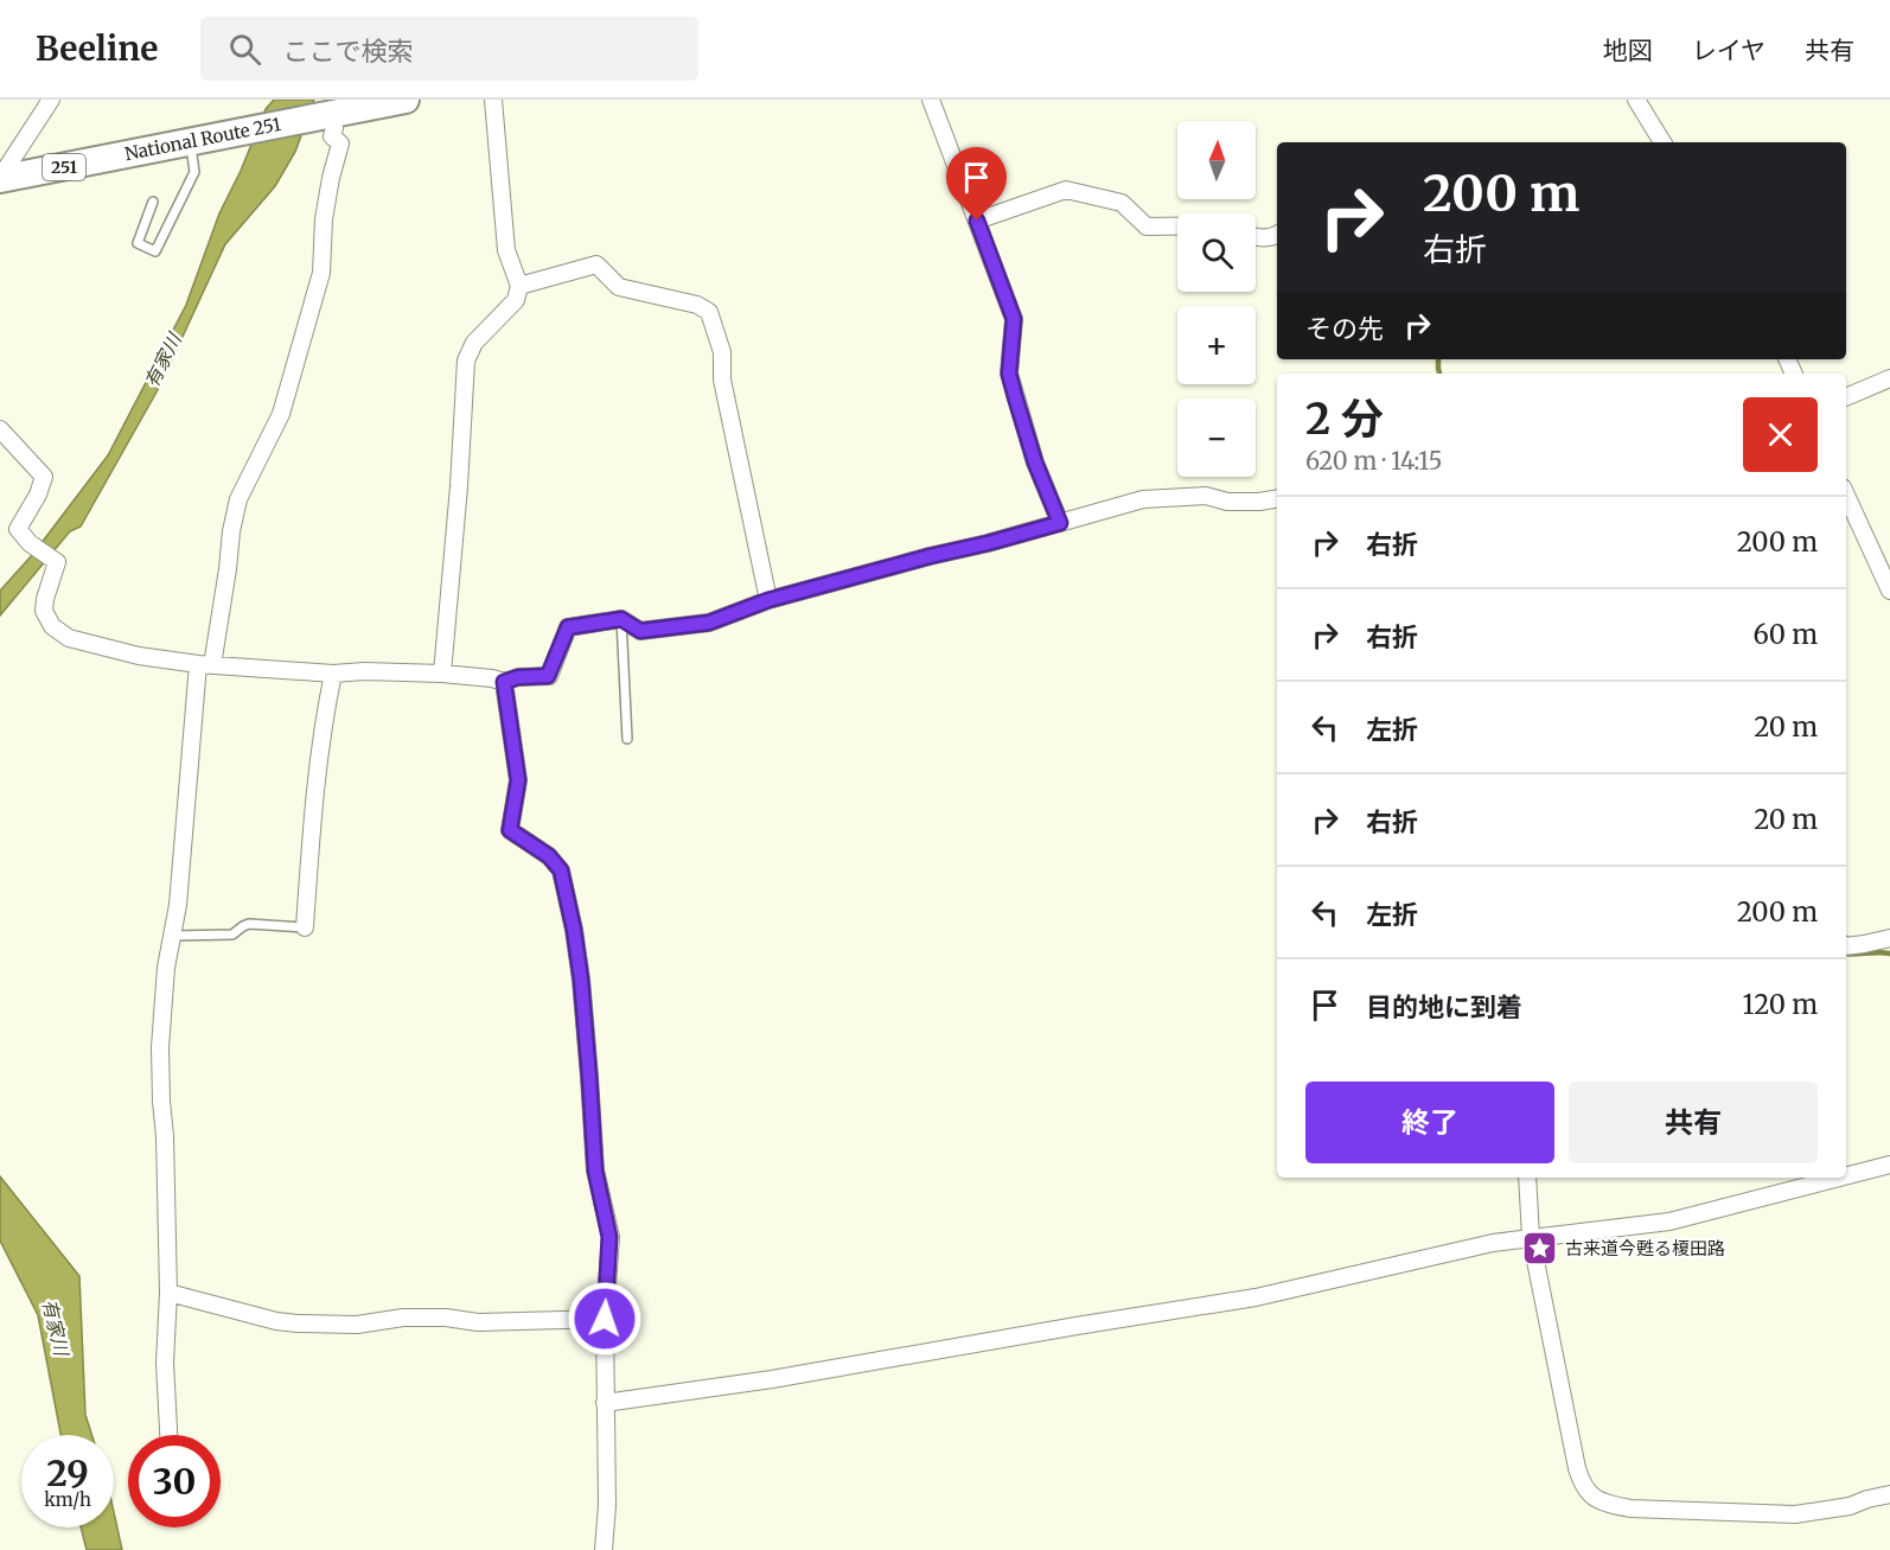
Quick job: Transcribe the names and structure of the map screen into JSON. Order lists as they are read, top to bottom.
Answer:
{
  "streets": {
    "highway": ["National Route 251", "251"]
  },
  "water": ["有家川"],
  "places": {
    "place": ["古来道今甦る榎田路"]
  },
  "north": "top",
  "page": {
    "header": "Beeline",
    "search": "ここで検索",
    "nav": ["地図", "レイヤ", "共有"],
    "map_buttons": ["+", "−"],
    "turn": ["200 m", "右折"],
    "then": "その先",
    "heading": ["2 分", "620 m · 14:15"],
    "list": [
      {
        "name": "右折",
        "value": "200 m"
      },
      {
        "name": "右折",
        "value": "60 m"
      },
      {
        "name": "左折",
        "value": "20 m"
      },
      {
        "name": "右折",
        "value": "20 m"
      },
      {
        "name": "左折",
        "value": "200 m"
      },
      {
        "name": "目的地に到着",
        "value": "120 m"
      }
    ],
    "buttons": ["終了", "共有"],
    "speed": "29 km/h",
    "limit": "30"
  }
}
